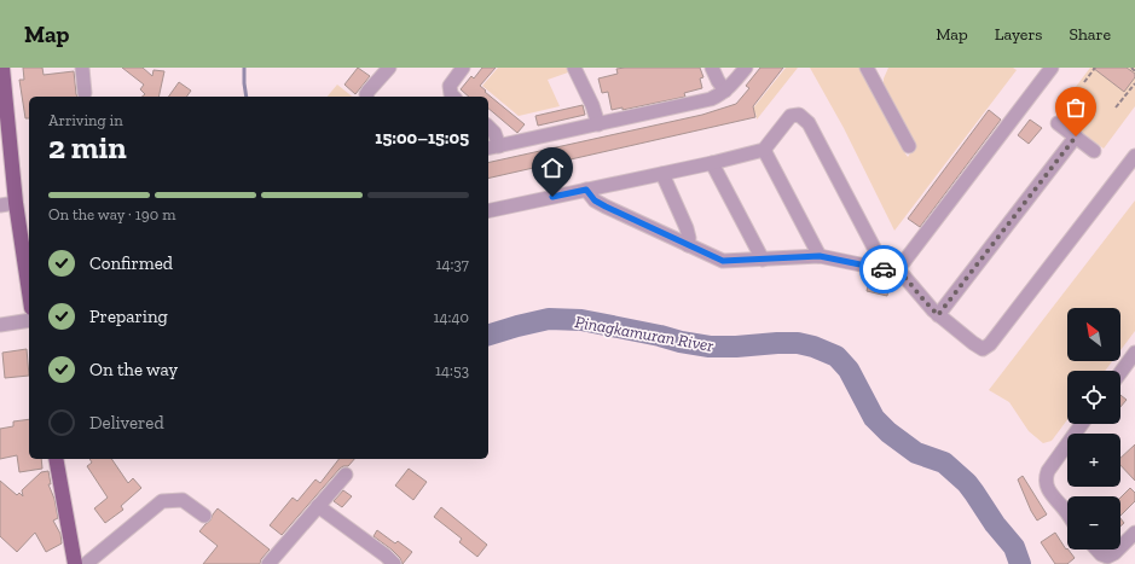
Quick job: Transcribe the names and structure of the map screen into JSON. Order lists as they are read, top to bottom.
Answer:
{
  "water": ["Pinagkamuran River"],
  "north": "top left",
  "page": {
    "header": "Map",
    "nav": ["Map", "Layers", "Share"],
    "heading": ["2 min", "Arriving in", "15:00–15:05"],
    "bar": "On the way · 190 m",
    "list": [
      ["Confirmed", "14:37"],
      ["Preparing", "14:40"],
      ["On the way", "14:53"],
      "Delivered"
    ],
    "map_buttons": ["+", "−"]
  }
}
